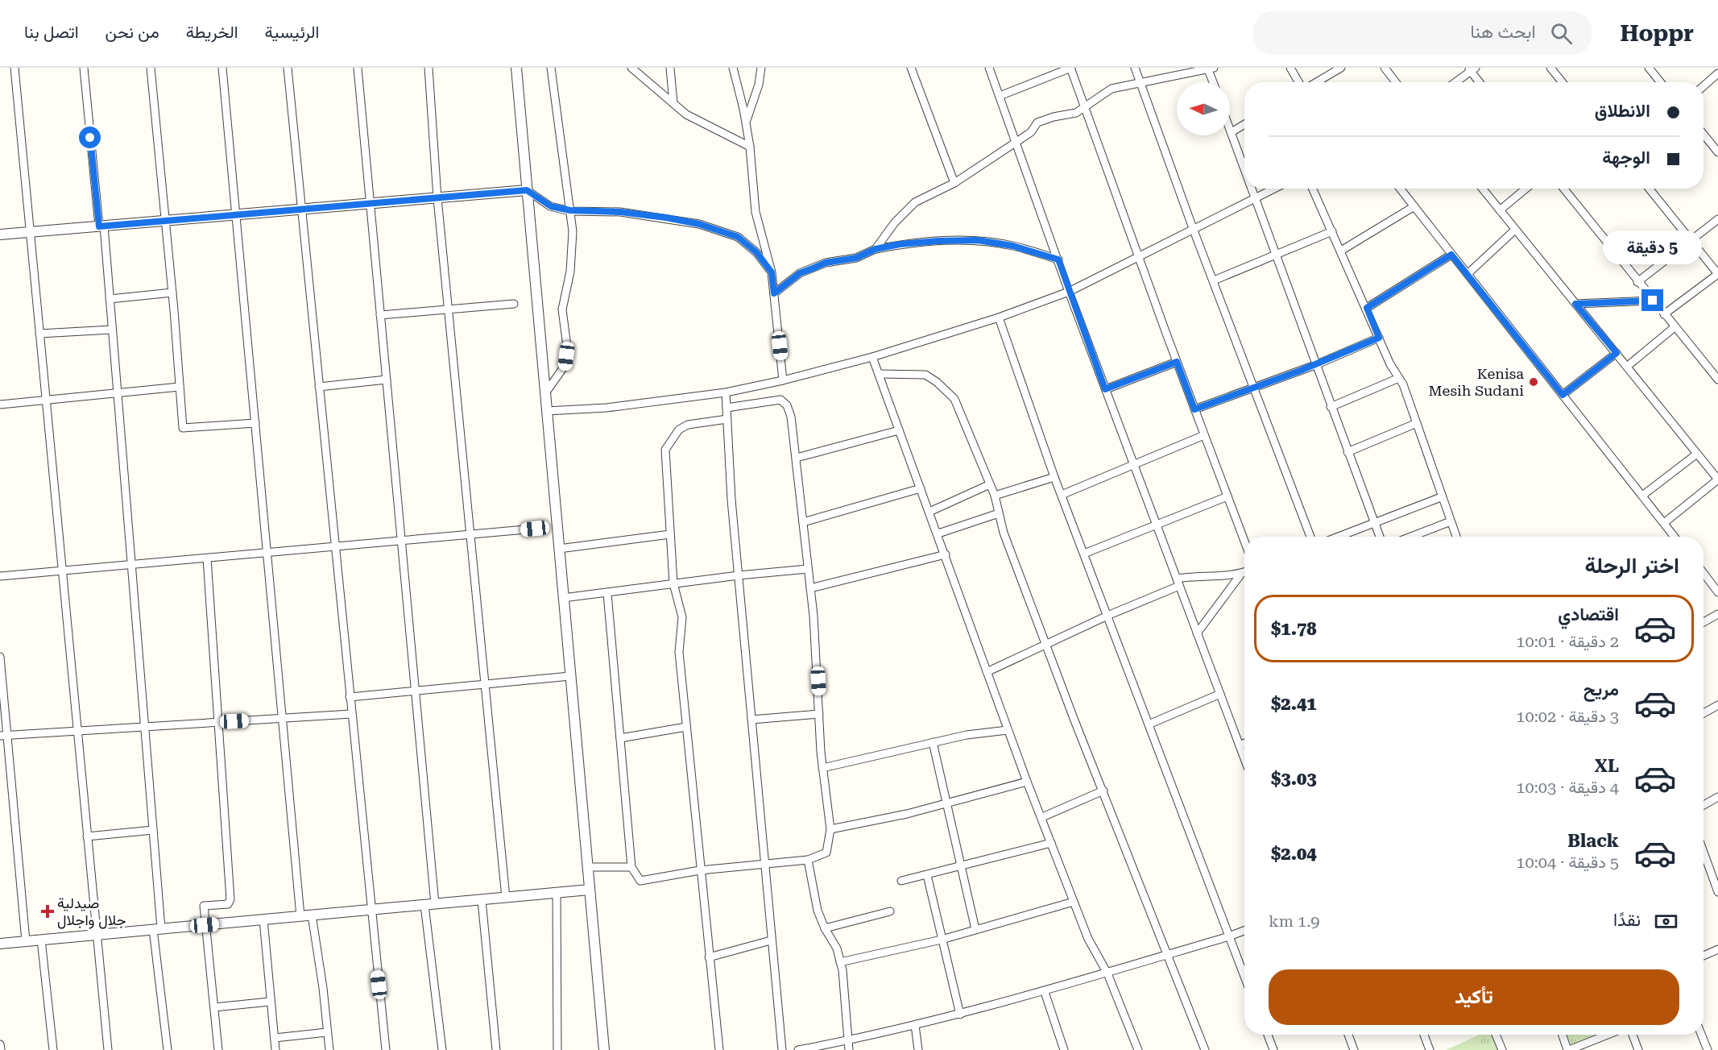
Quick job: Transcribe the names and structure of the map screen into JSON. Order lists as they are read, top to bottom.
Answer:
{
  "places": {
    "other": ["Kenisa Mesih Sudani"],
    "health": ["صيدلية جلال واجلال"]
  },
  "north": "left",
  "page": {
    "header": "Hoppr",
    "search": "ابحث هنا",
    "nav": [
      "الرئيسية",
      "الخريطة",
      "من نحن",
      "اتصل بنا"
    ],
    "banner": ["الانطلاق", "الوجهة"],
    "bubble": "5 دقيقة",
    "heading": "اختر الرحلة",
    "list": [
      {
        "name": "اقتصادي",
        "note": "2 دقيقة · 10:01",
        "value": "$1.78"
      },
      {
        "name": "مريح",
        "note": "3 دقيقة · 10:02",
        "value": "$2.41"
      },
      {
        "name": "XL",
        "note": "4 دقيقة · 10:03",
        "value": "$3.03"
      },
      {
        "name": "Black",
        "note": "5 دقيقة · 10:04",
        "value": "$2.04"
      }
    ],
    "pay": ["نقدًا", "1.9 km"],
    "buttons": "تأكيد"
  }
}
